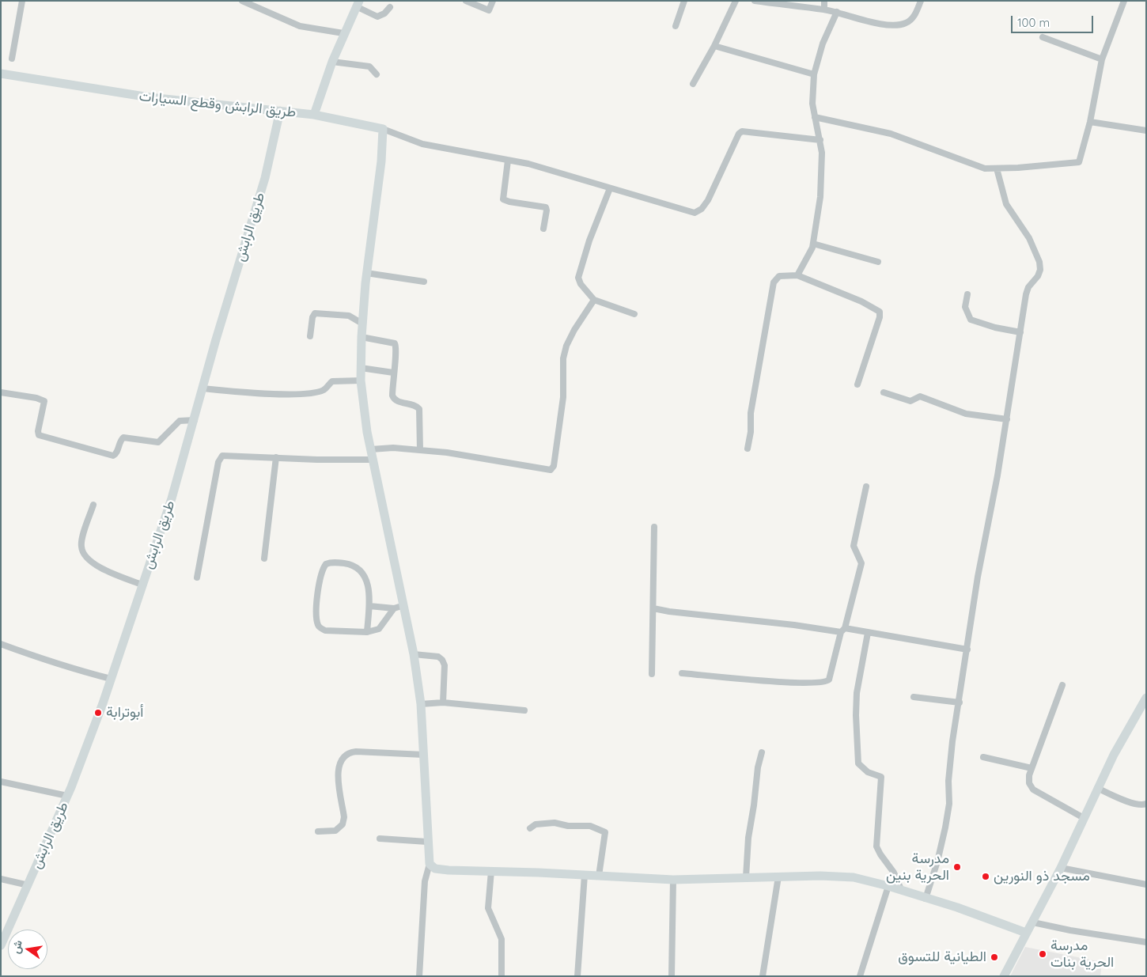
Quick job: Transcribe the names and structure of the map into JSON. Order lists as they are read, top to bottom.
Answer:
{
  "streets": {
    "street": ["طريق الرابش وقطع السيارات", "طريق الرابش"]
  },
  "crossings": [
    ["طريق الرابش وقطع السيارات", "طريق الرابش"]
  ],
  "places": [
    "أبوترابة",
    "مدرسة الحرية بنين",
    "مسجد ذو النورين",
    "مدرسة الحرية بنات",
    "الطيانية للتسوق"
  ],
  "scale_bar": "100 m",
  "north": "left"
}
